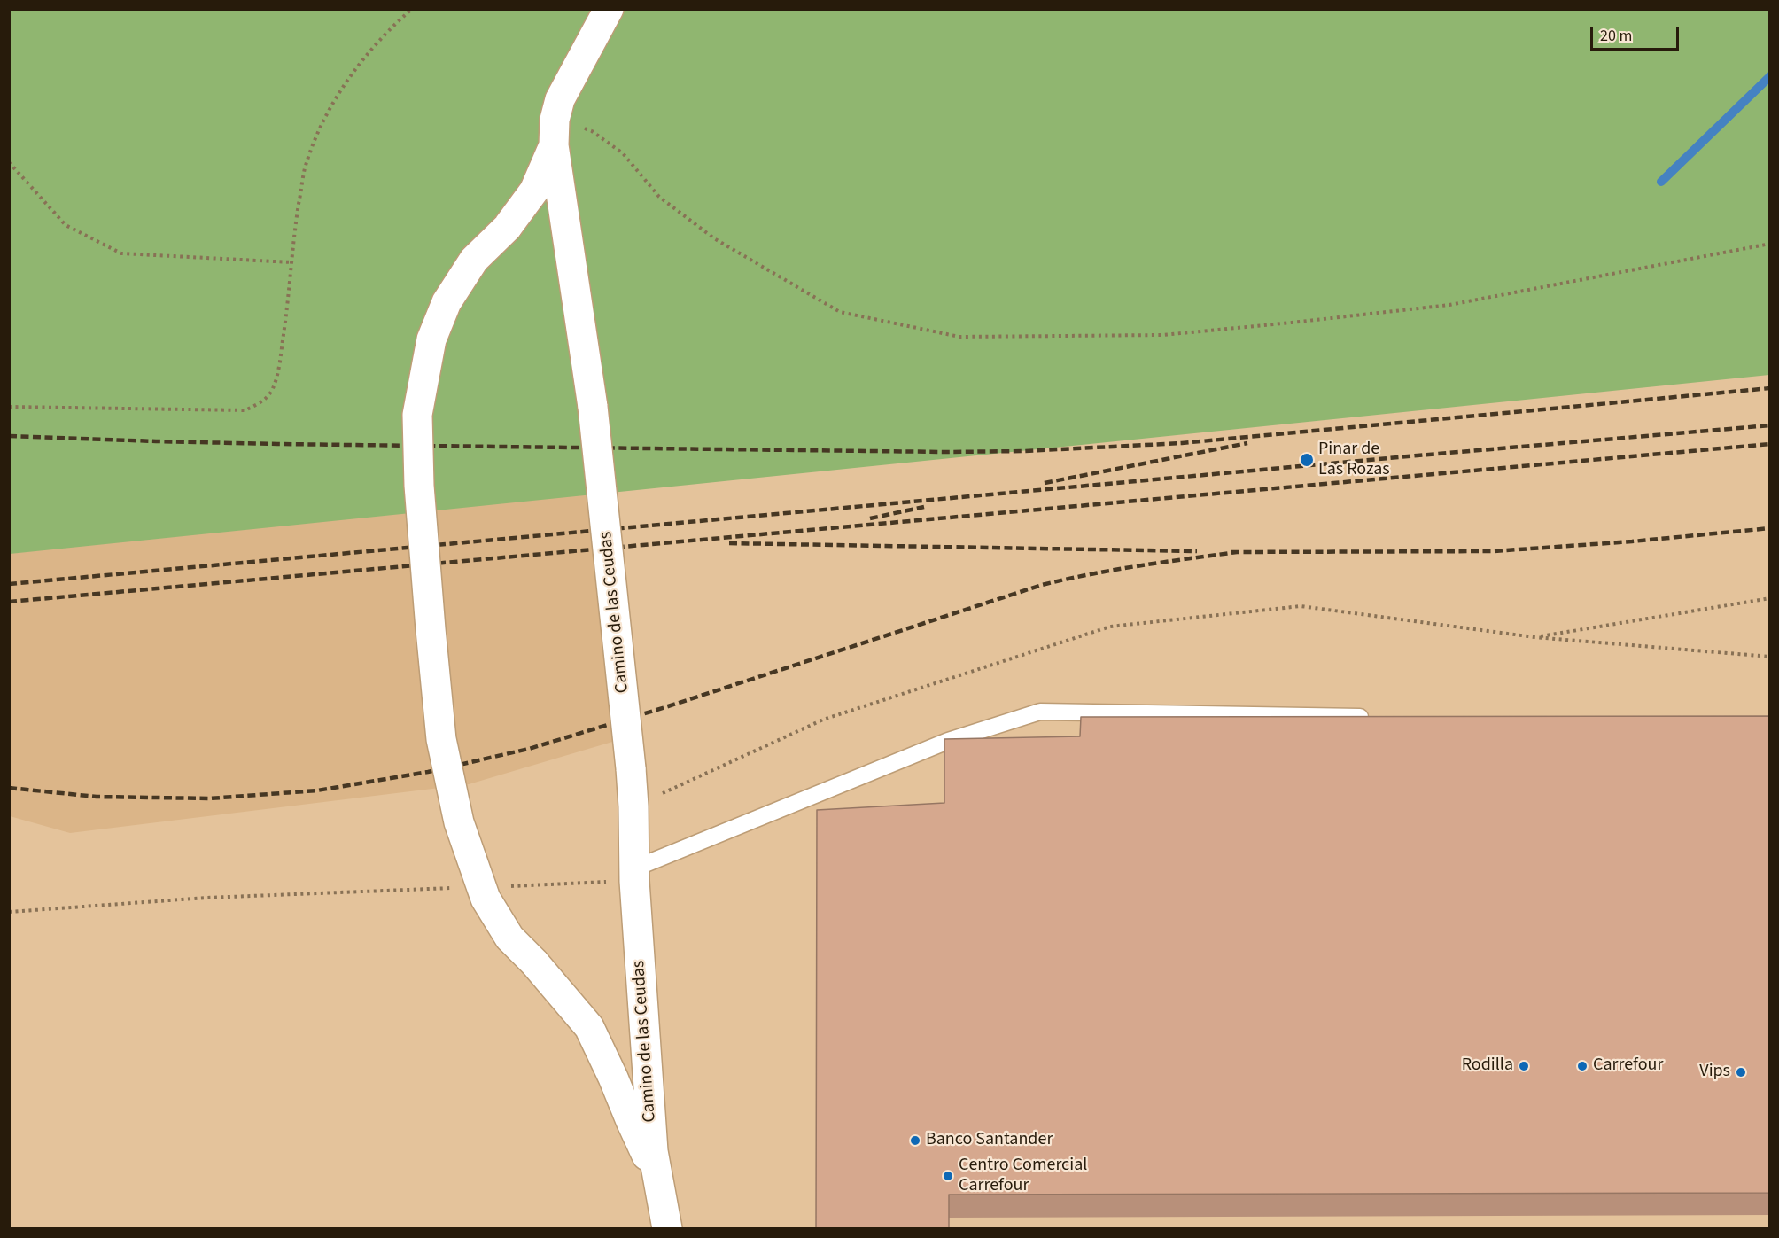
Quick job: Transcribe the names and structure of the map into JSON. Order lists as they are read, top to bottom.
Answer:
{
  "streets": {
    "street": ["Camino de las Ceudas"]
  },
  "places": [
    "Pinar de Las Rozas",
    "Rodilla",
    "Carrefour",
    "Vips",
    "Banco Santander",
    "Centro Comercial Carrefour"
  ],
  "scale_bar": "20 m"
}
